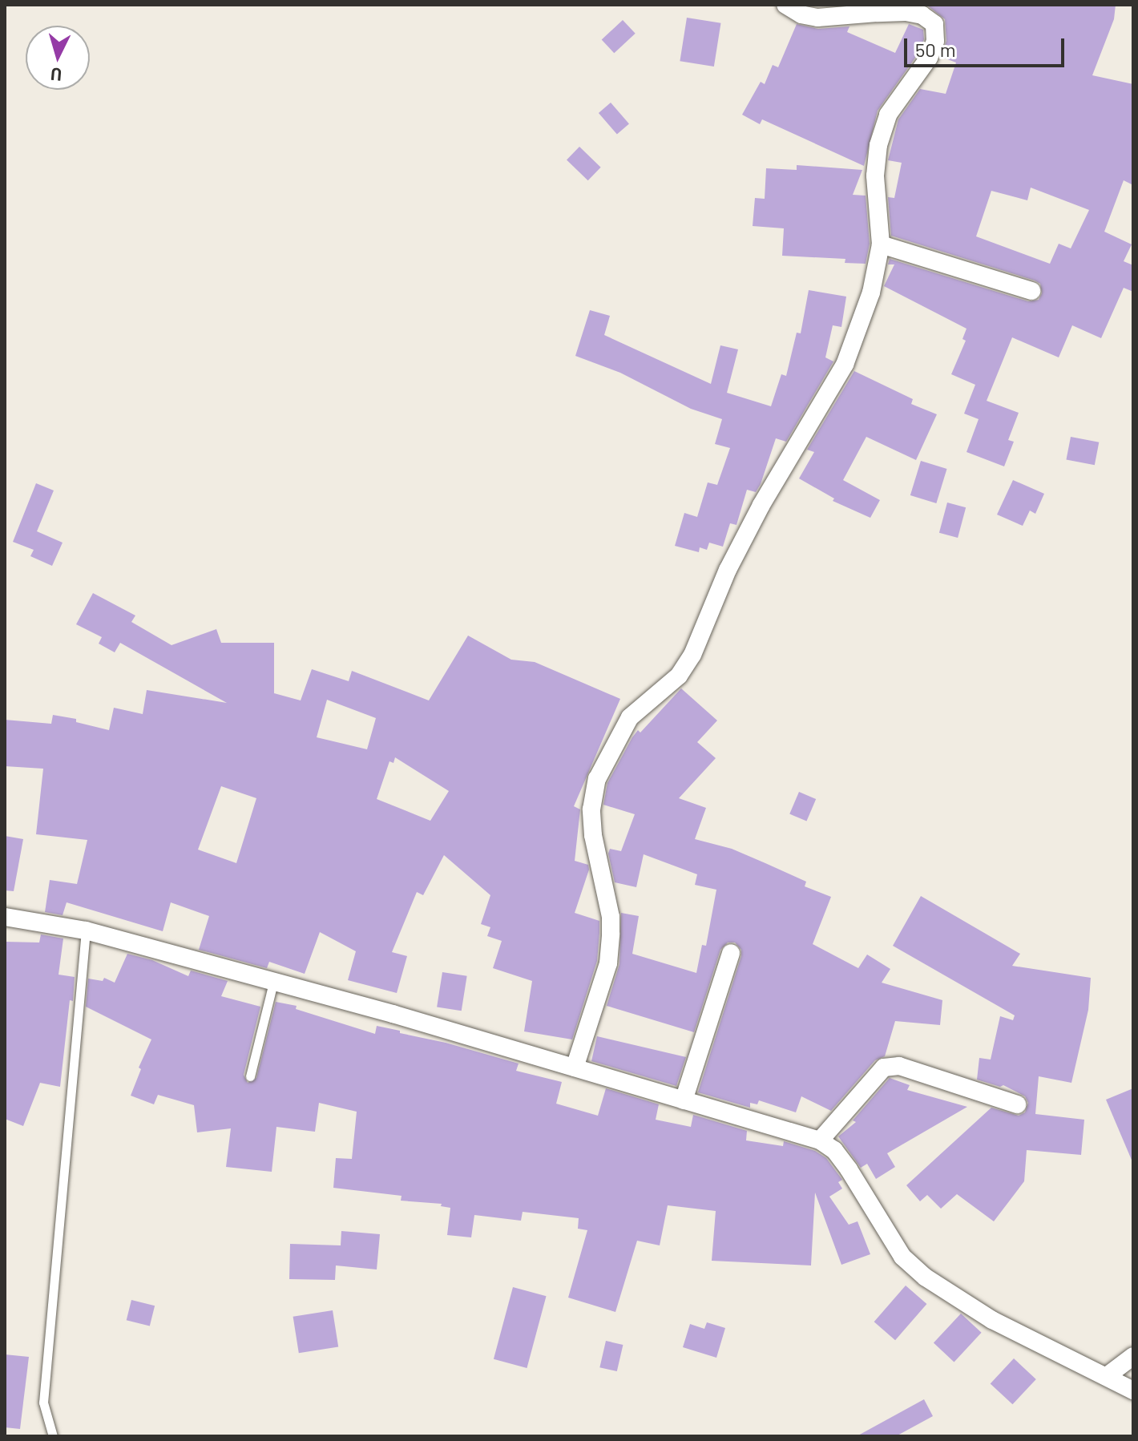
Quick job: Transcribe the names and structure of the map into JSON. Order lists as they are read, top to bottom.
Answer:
{
  "scale_bar": "50 m",
  "north": "bottom"
}
